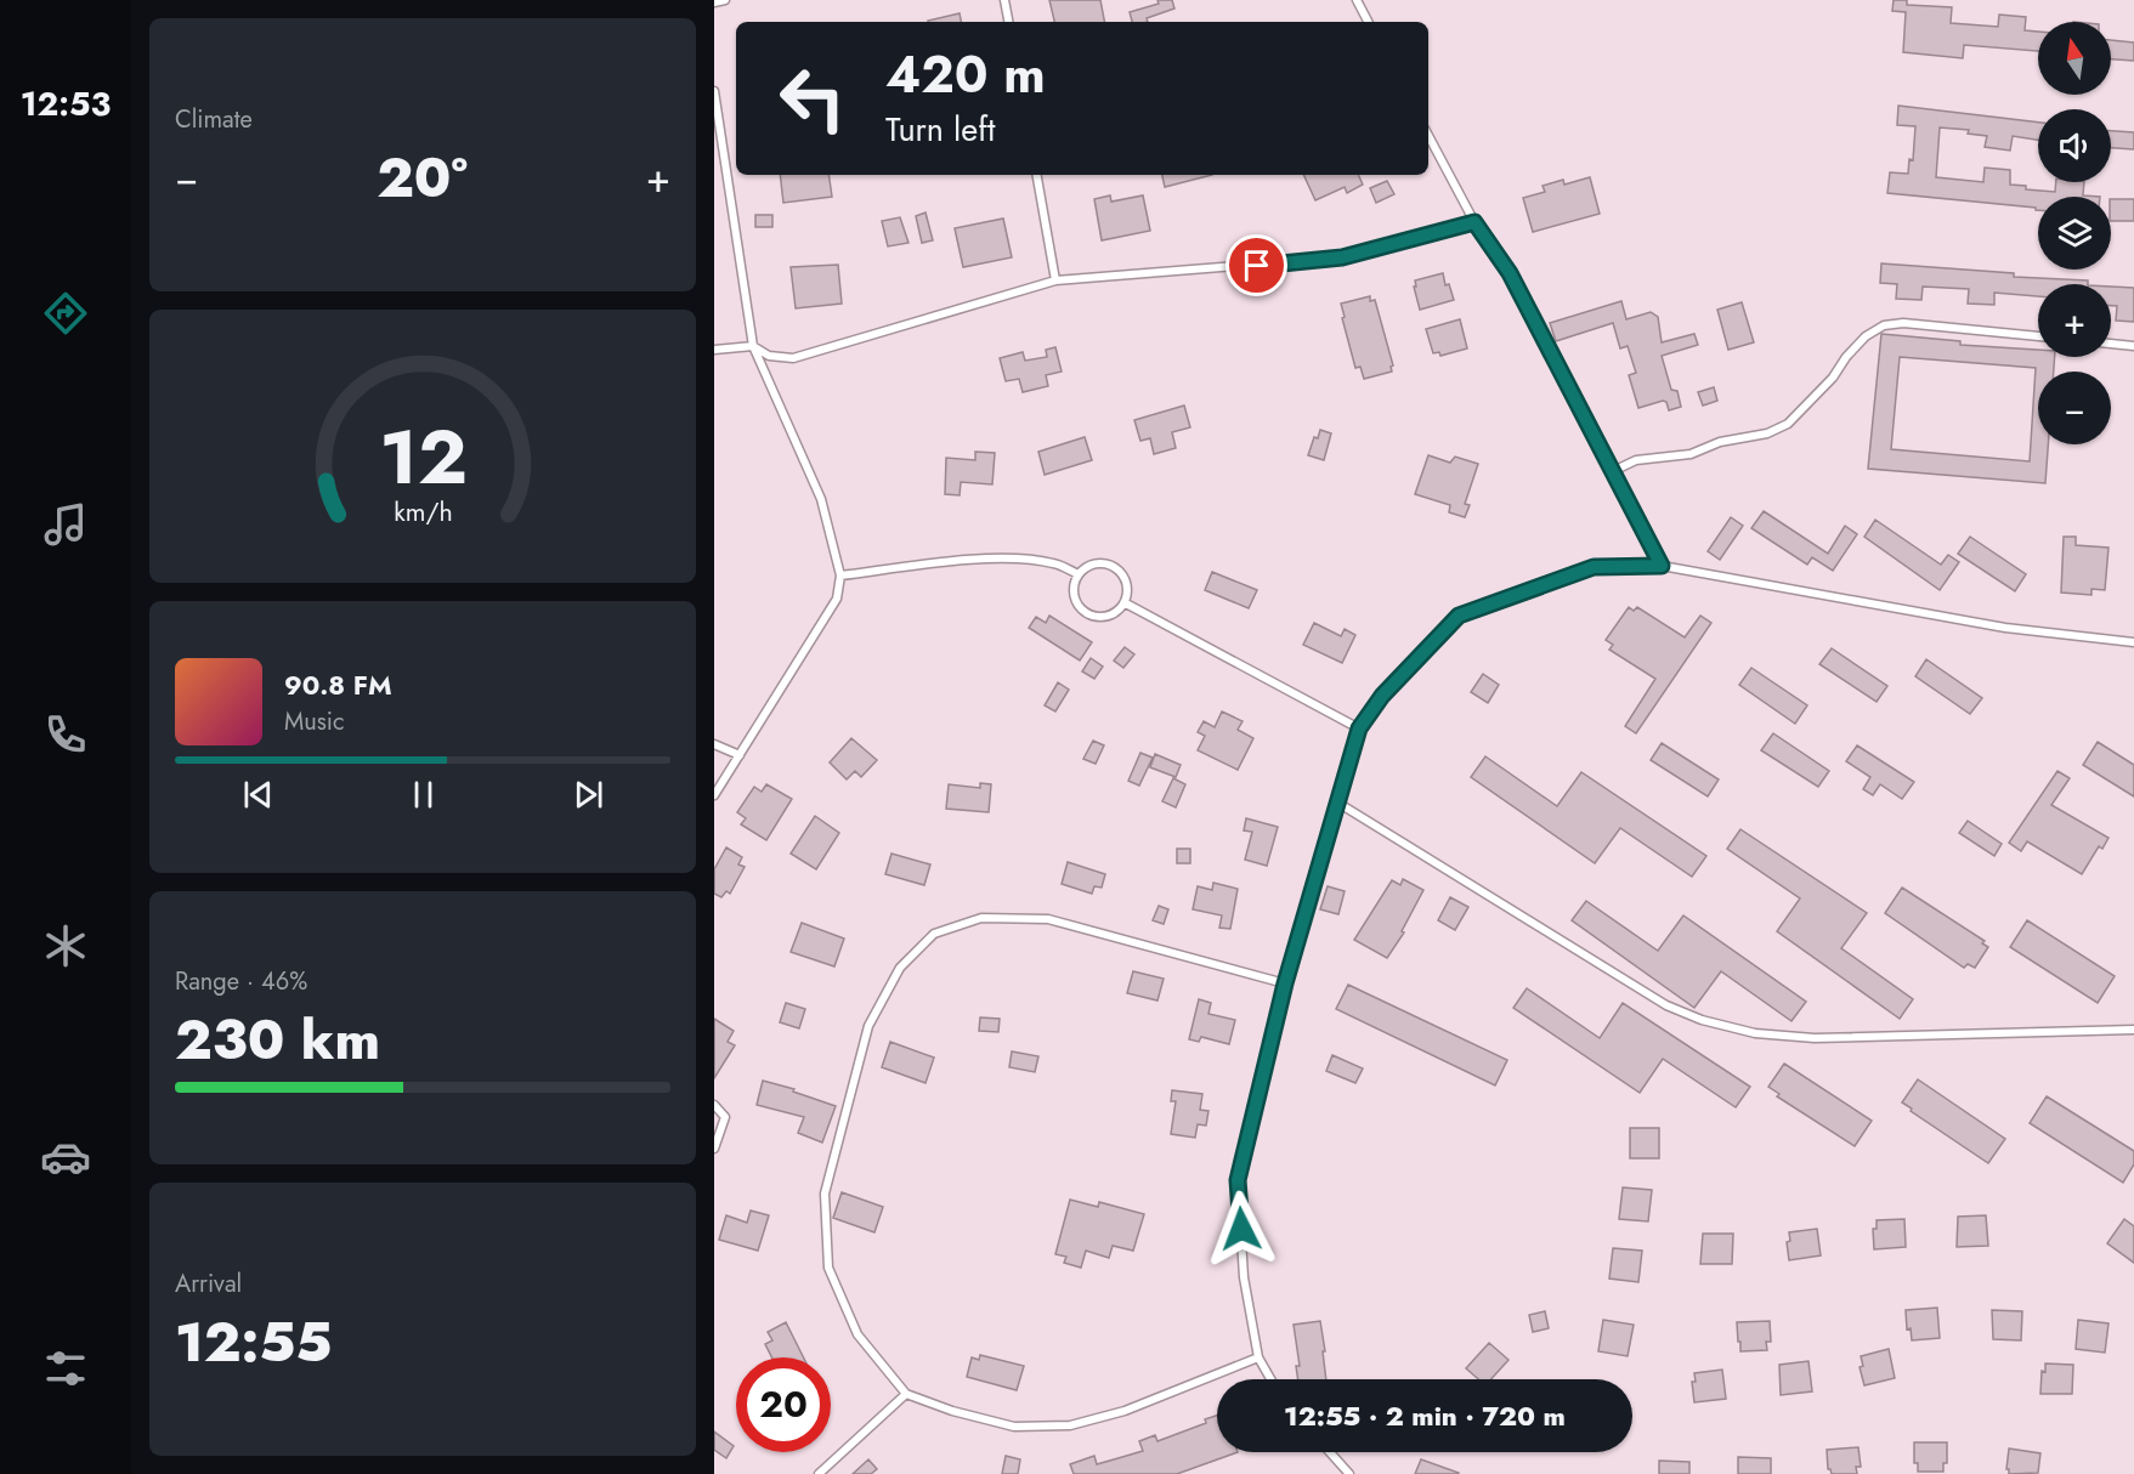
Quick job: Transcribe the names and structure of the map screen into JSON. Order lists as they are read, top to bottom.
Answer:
{
  "north": "top",
  "page": {
    "tabs": "12:53",
    "tile": [
      "Climate",
      ["Range · 46%", "230 km"],
      ["Arrival", "12:55"]
    ],
    "map_buttons": ["+", "−"],
    "turn": ["420 m", "Turn left"],
    "heat": ["−", "20°", "+"],
    "song": ["90.8 FM", "Music"],
    "limit": "20",
    "trip": "12:55 · 2 min · 720 m",
    "gauge": ["12", "km/h"]
  }
}
